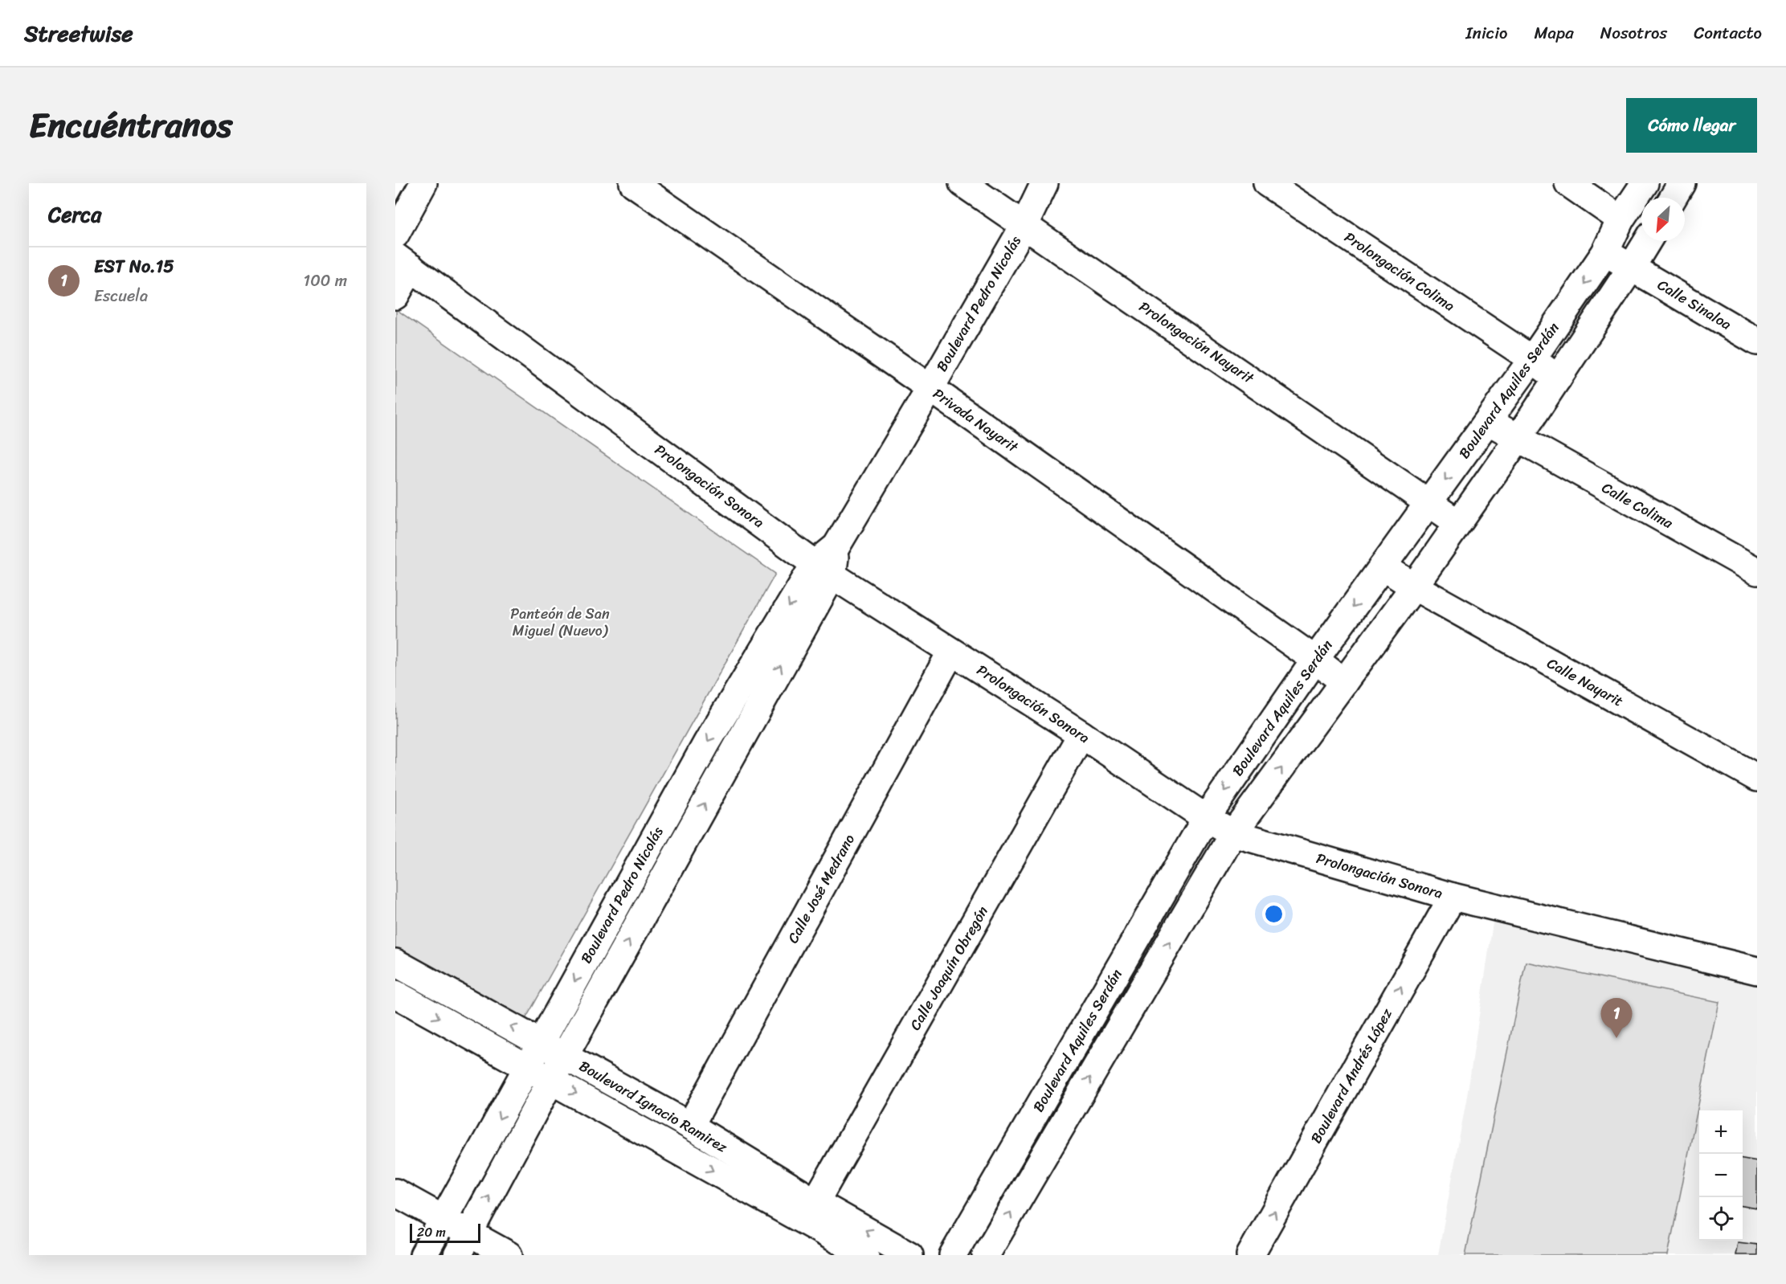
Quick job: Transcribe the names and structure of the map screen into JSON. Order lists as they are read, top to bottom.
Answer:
{
  "streets": {
    "street": [
      "Prolongación Colima",
      "Boulevard Pedro Nicolás",
      "Calle Sinaloa",
      "Prolongación Nayarit",
      "Boulevard Aquiles Serdán",
      "Privada Nayarit",
      "Prolongación Sonora",
      "Calle Colima",
      "Calle Nayarit",
      "Calle José Medrano",
      "Calle Joaquín Obregón",
      "Boulevard Andrés López",
      "Boulevard Ignacio Ramirez"
    ]
  },
  "crossings": [
    ["Prolongación Colima", "Boulevard Aquiles Serdán"],
    ["Boulevard Pedro Nicolás", "Prolongación Nayarit"],
    ["Boulevard Pedro Nicolás", "Privada Nayarit"],
    ["Boulevard Pedro Nicolás", "Prolongación Sonora"],
    ["Boulevard Pedro Nicolás", "Boulevard Ignacio Ramirez"],
    ["Calle Sinaloa", "Boulevard Aquiles Serdán"],
    ["Prolongación Nayarit", "Boulevard Aquiles Serdán"],
    ["Boulevard Aquiles Serdán", "Privada Nayarit"],
    ["Boulevard Aquiles Serdán", "Prolongación Sonora"],
    ["Boulevard Aquiles Serdán", "Calle Colima"],
    ["Boulevard Aquiles Serdán", "Calle Nayarit"],
    ["Prolongación Sonora", "Calle José Medrano"],
    ["Prolongación Sonora", "Calle Joaquín Obregón"],
    ["Prolongación Sonora", "Boulevard Andrés López"],
    ["Calle José Medrano", "Boulevard Ignacio Ramirez"],
    ["Calle Joaquín Obregón", "Boulevard Ignacio Ramirez"]
  ],
  "one_way": ["Boulevard Andrés López"],
  "parks": ["Panteón de San Miguel (Nuevo)"],
  "scale_bar": "20 m",
  "north": "bottom left",
  "page": {
    "header": "Streetwise",
    "nav": [
      "Inicio",
      "Mapa",
      "Nosotros",
      "Contacto"
    ],
    "title": "Encuéntranos",
    "buttons": "Cómo llegar",
    "heading": "Cerca",
    "list": [
      {
        "mark": "1",
        "name": "EST No.15",
        "note": "Escuela",
        "value": "100 m"
      }
    ],
    "pins": "1",
    "map_buttons": ["+", "−"],
    "scale": "20 m"
  }
}
